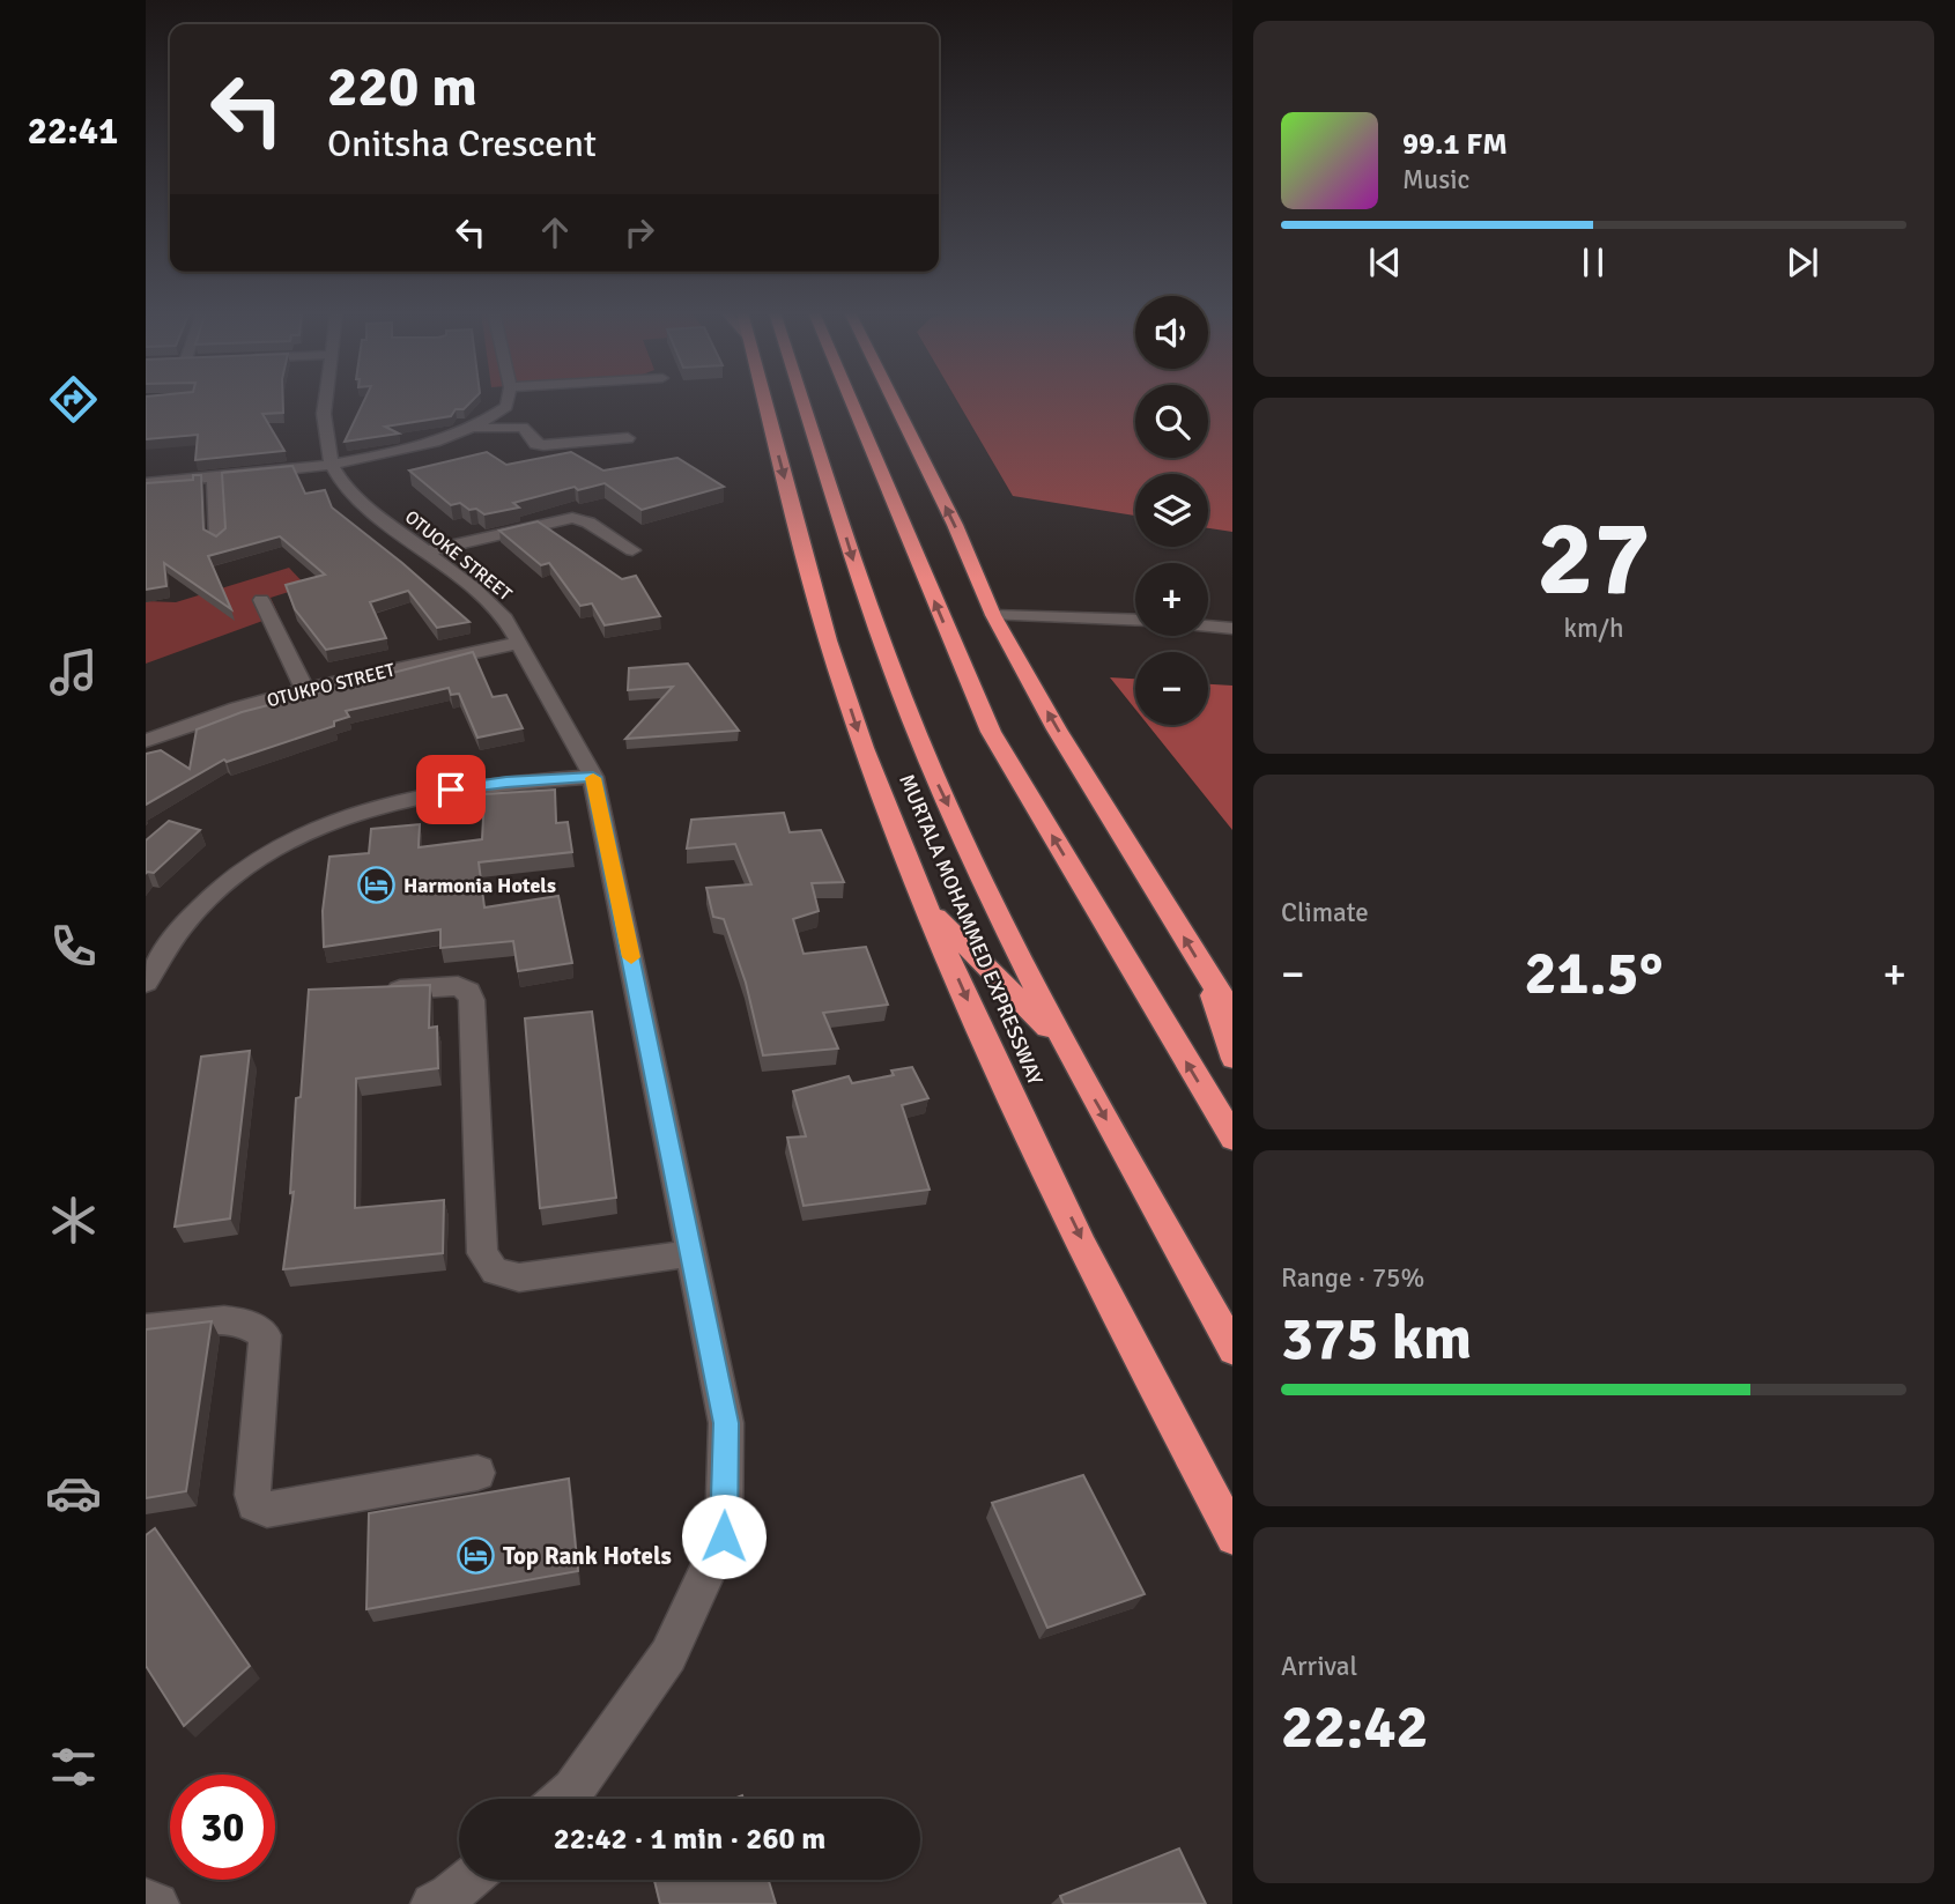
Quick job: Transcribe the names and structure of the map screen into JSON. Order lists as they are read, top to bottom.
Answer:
{
  "streets": {
    "highway": ["MURTALA MOHAMMED EXPRESSWAY"],
    "street": ["OTUOKE STREET", "OTUKPO STREET"]
  },
  "crossings": [
    ["OTUOKE STREET", "OTUKPO STREET"]
  ],
  "places": {
    "hotel": ["Harmonia Hotels", "Top Rank Hotels"]
  },
  "page": {
    "tabs": "22:41",
    "turn": ["220 m", "Onitsha Crescent"],
    "song": ["99.1 FM", "Music"],
    "map_buttons": ["+", "−"],
    "tile": [
      ["27", "km/h"],
      "Climate",
      ["Range · 75%", "375 km"],
      ["Arrival", "22:42"]
    ],
    "heat": ["−", "21.5°", "+"],
    "limit": "30",
    "trip": "22:42 · 1 min · 260 m"
  }
}
